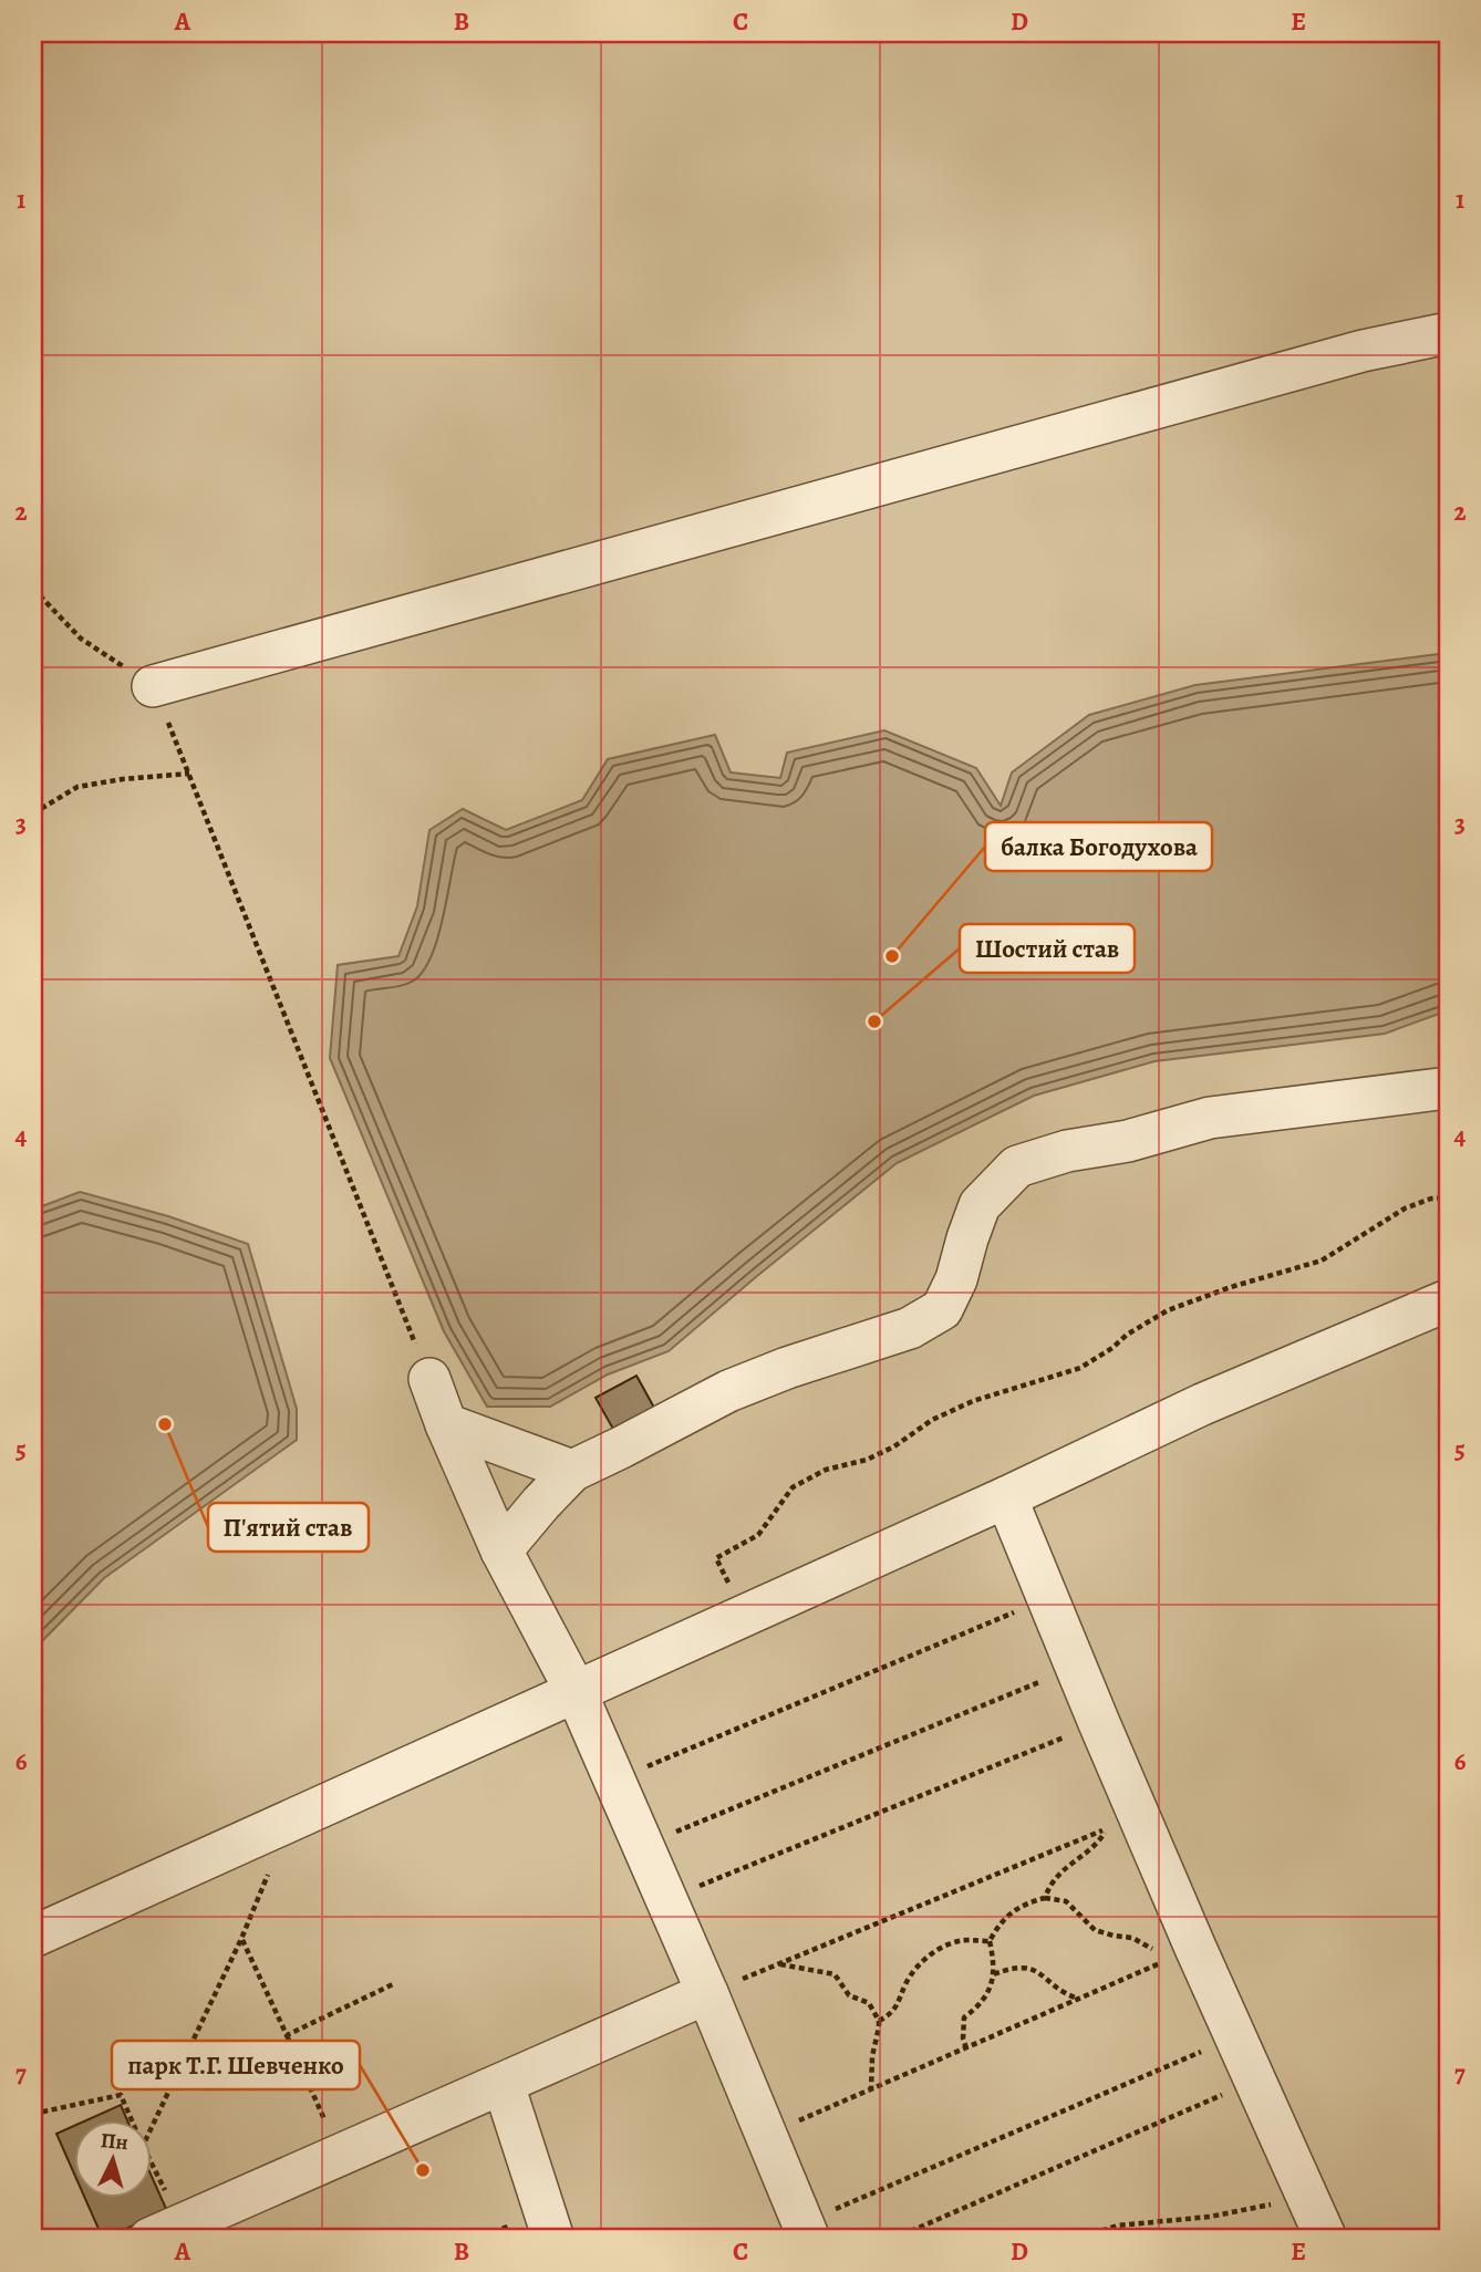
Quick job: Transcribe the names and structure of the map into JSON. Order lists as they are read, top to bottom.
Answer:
{
  "places": [
    "балка Богодухова",
    "Шостий став",
    "П'ятий став",
    "парк Т.Г. Шевченко"
  ],
  "north": "top",
  "grid": {
    "columns": [
      "A",
      "B",
      "C",
      "D",
      "E"
    ],
    "rows": [
      "1",
      "2",
      "3",
      "4",
      "5",
      "6",
      "7"
    ]
  }
}
